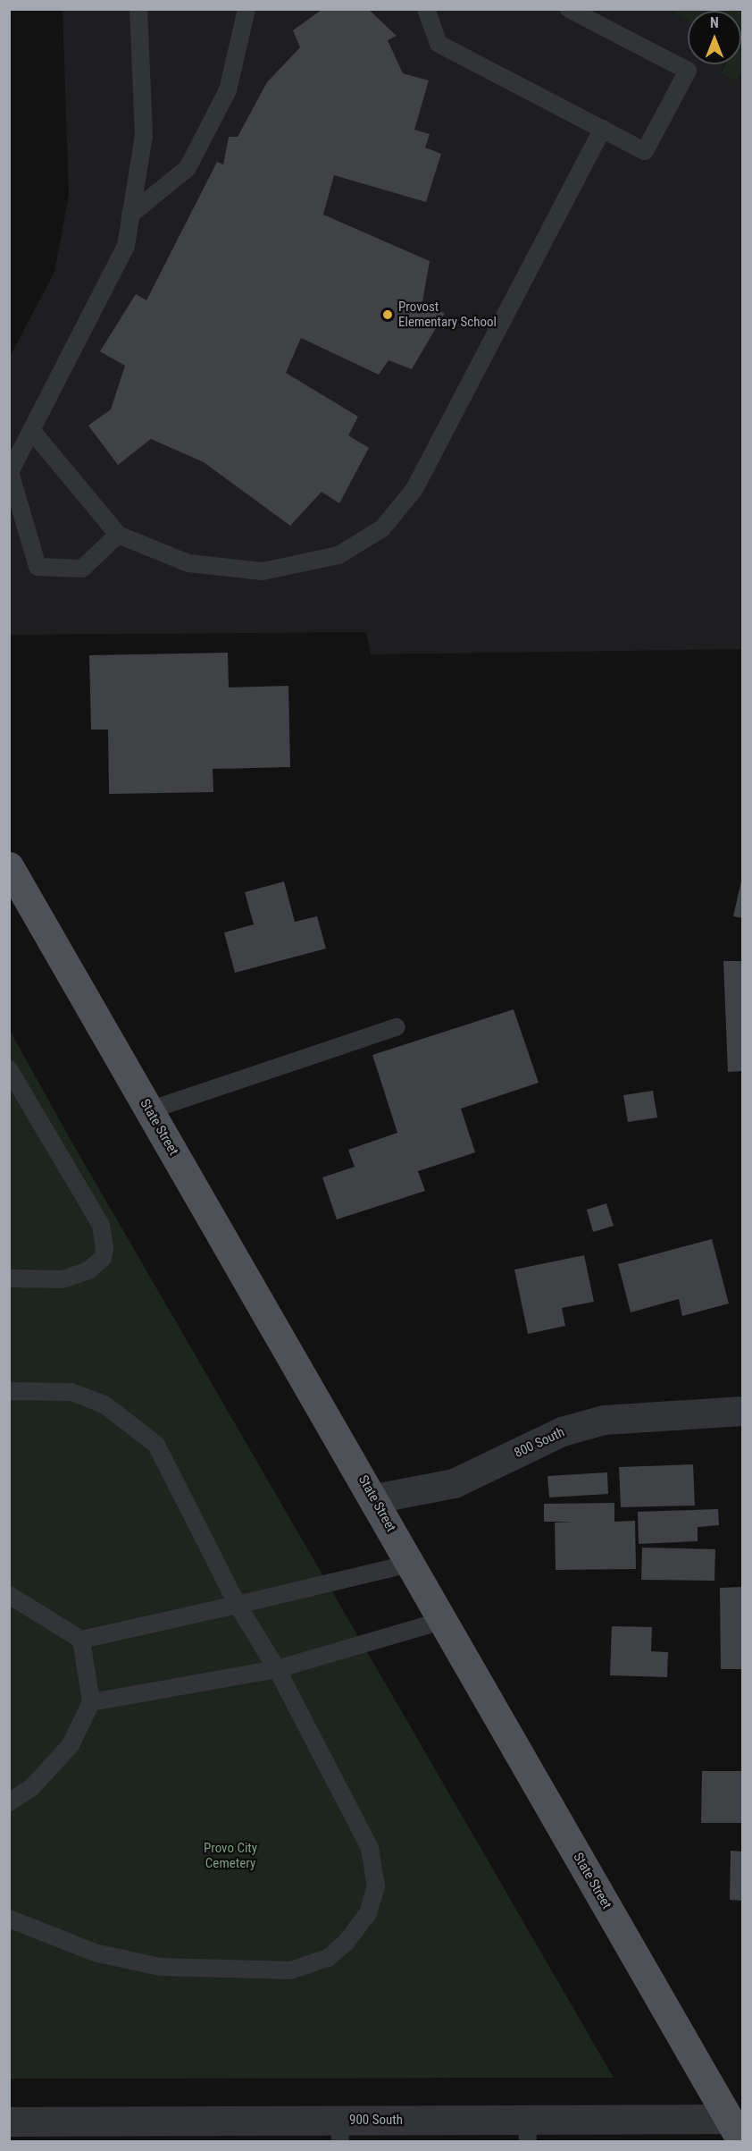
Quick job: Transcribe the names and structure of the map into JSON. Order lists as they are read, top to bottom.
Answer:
{
  "streets": {
    "main road": ["State Street"],
    "street": ["800 South", "900 South"]
  },
  "crossings": [
    ["State Street", "800 South"],
    ["State Street", "900 South"]
  ],
  "parks": ["Provo City Cemetery"],
  "places": ["Provost Elementary School"],
  "north": "top"
}
